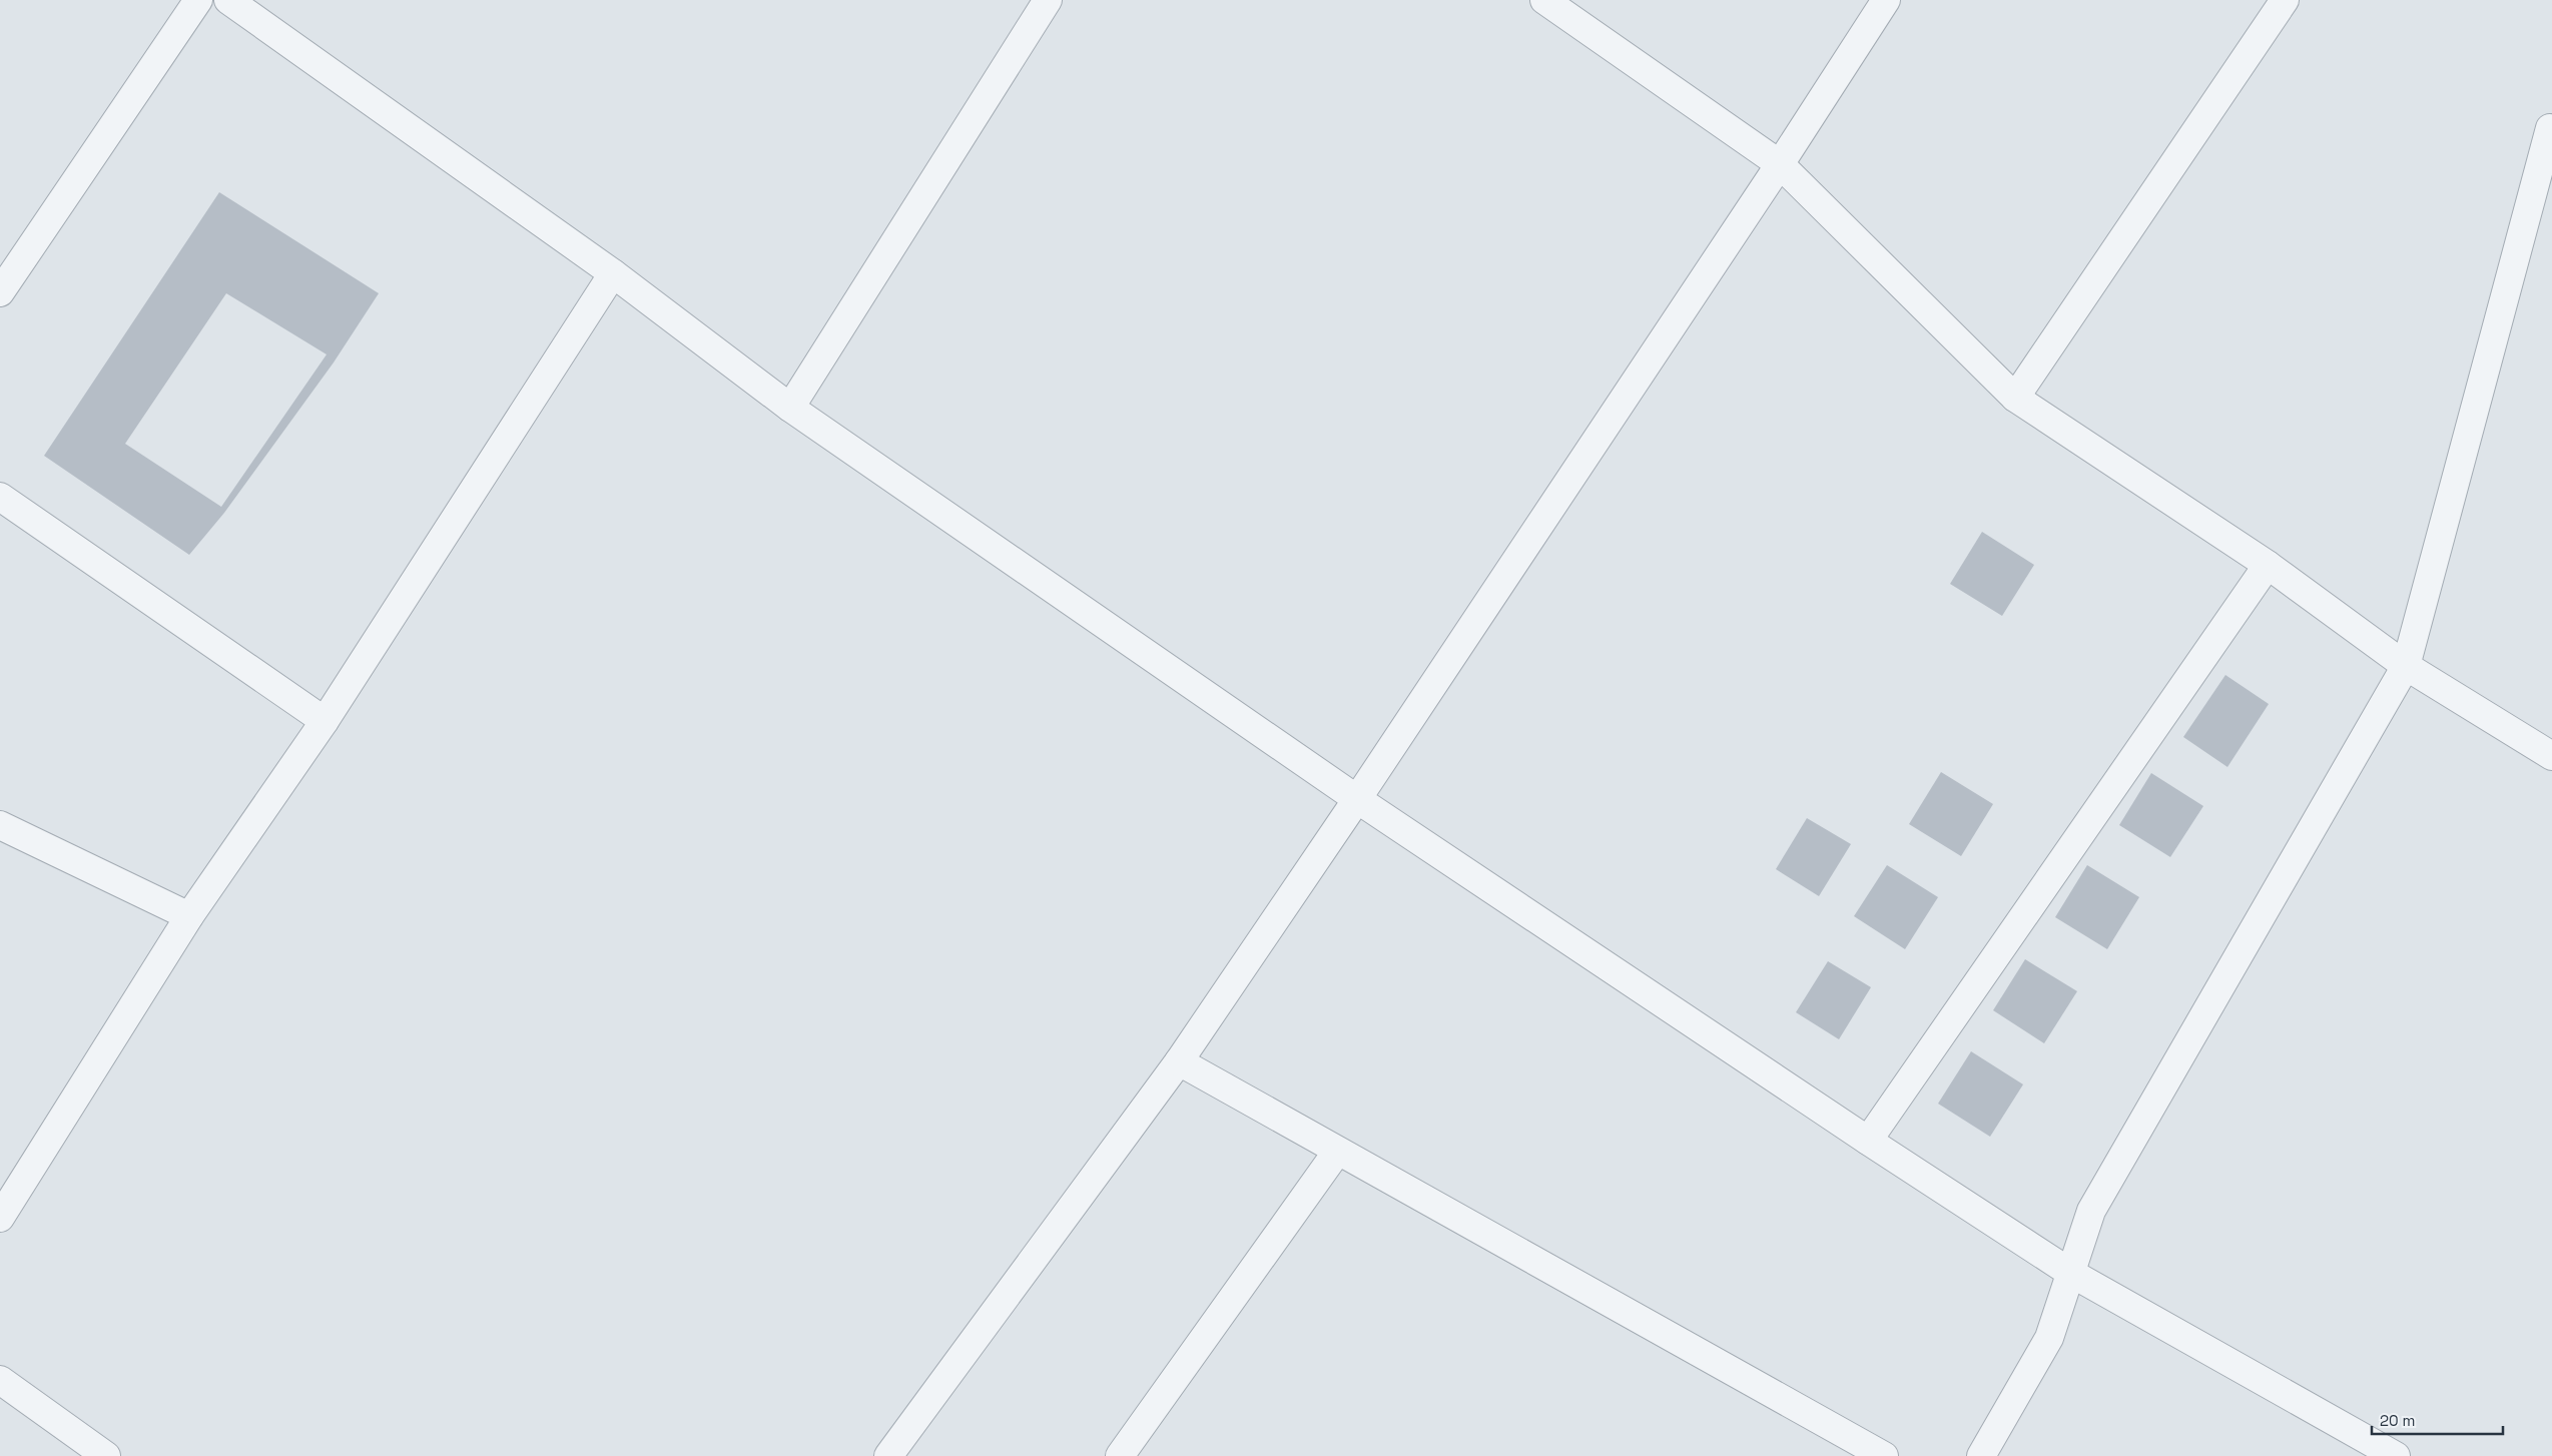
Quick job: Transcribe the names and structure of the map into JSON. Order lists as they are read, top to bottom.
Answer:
{
  "scale_bar": "20 m"
}
